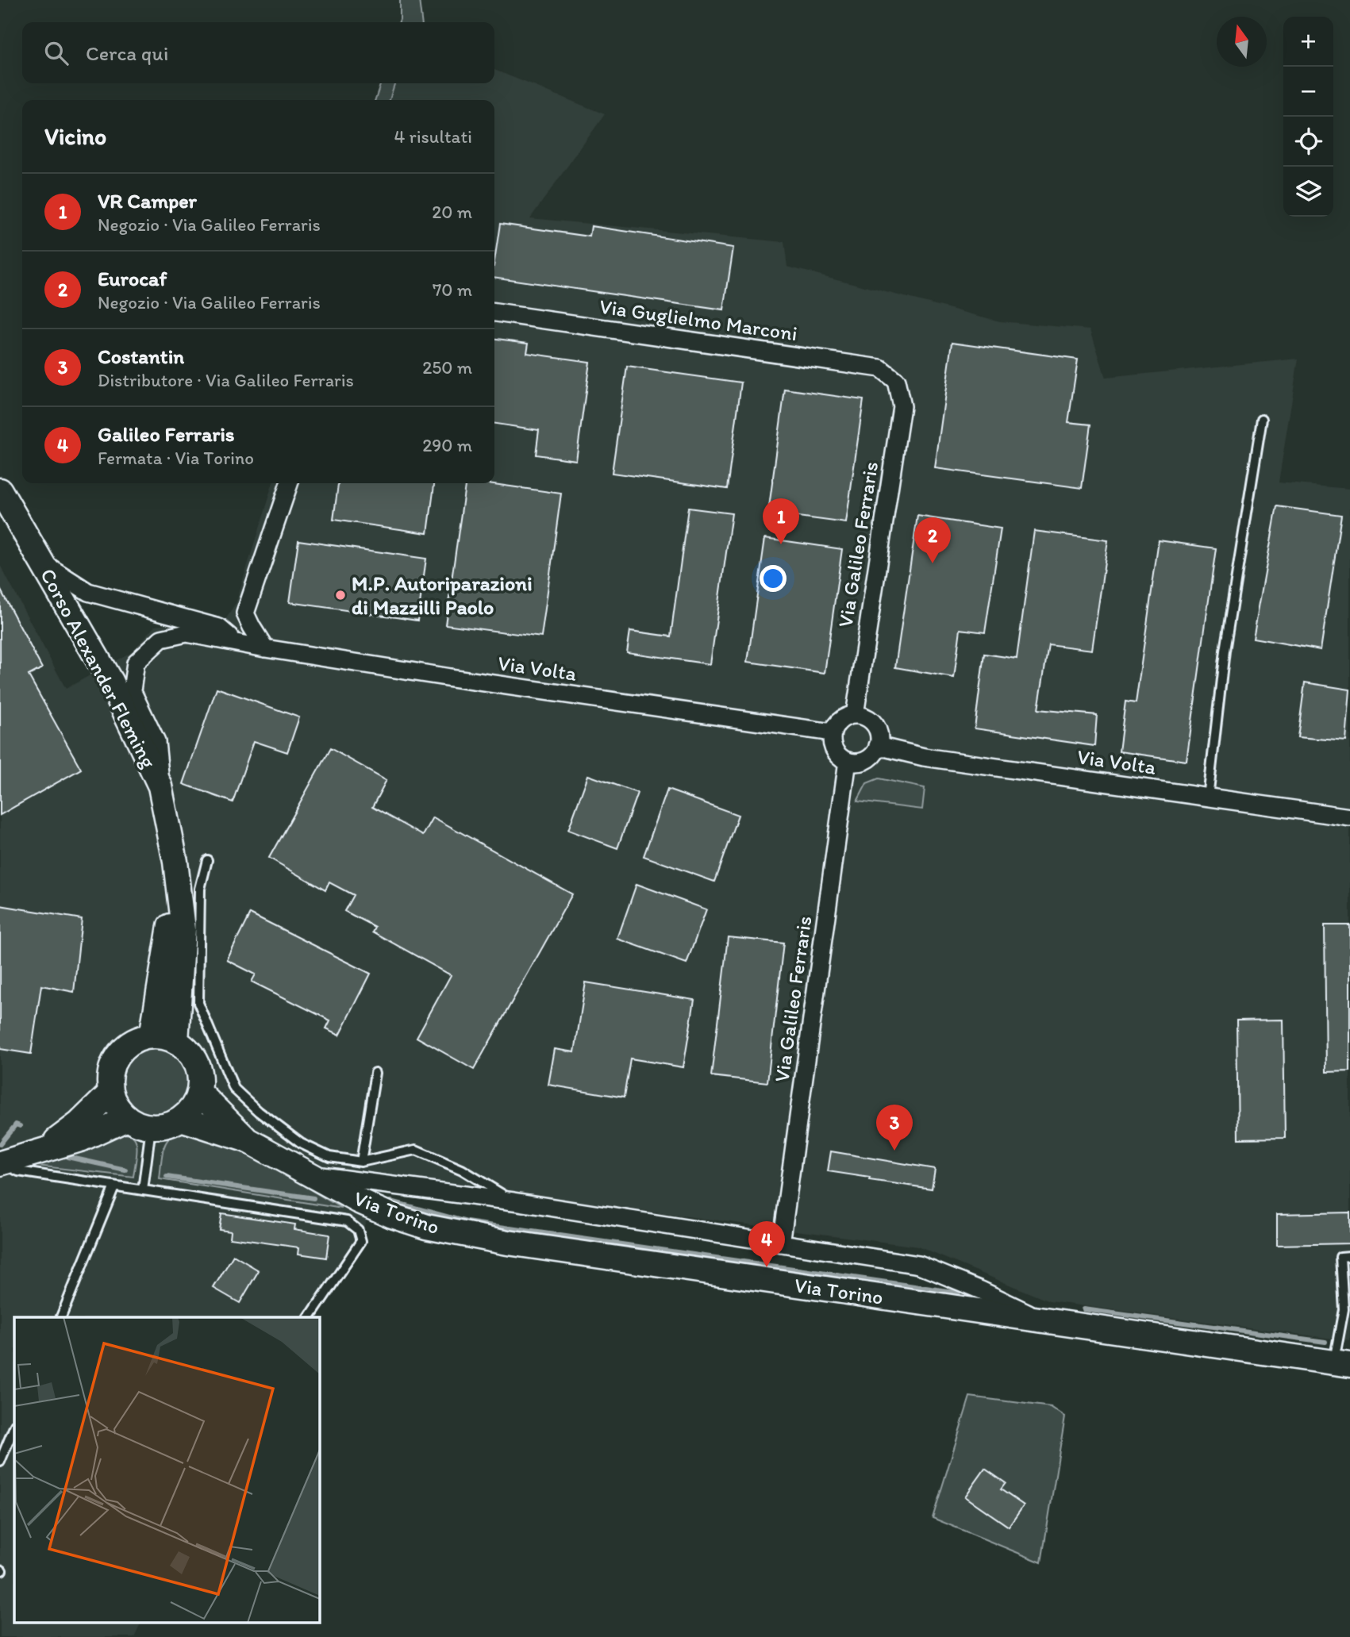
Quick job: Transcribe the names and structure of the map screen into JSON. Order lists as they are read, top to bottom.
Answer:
{
  "streets": {
    "street": [
      "Via Guglielmo Marconi",
      "Via Galileo Ferraris",
      "Corso Alexander Fleming",
      "Via Volta",
      "Via Torino"
    ]
  },
  "crossings": [
    ["Via Guglielmo Marconi", "Via Galileo Ferraris"],
    ["Via Galileo Ferraris", "Via Volta"],
    ["Corso Alexander Fleming", "Via Volta"],
    ["Corso Alexander Fleming", "Via Torino"]
  ],
  "places": ["M.P. Autoriparazioni di Mazzilli Paolo"],
  "north": "top",
  "page": {
    "map_buttons": ["+", "−"],
    "search": "Cerca qui",
    "heading": ["Vicino", "4 risultati"],
    "list": [
      {
        "mark": "1",
        "name": "VR Camper",
        "note": "Negozio · Via Galileo Ferraris",
        "value": "20 m"
      },
      {
        "mark": "2",
        "name": "Eurocaf",
        "note": "Negozio · Via Galileo Ferraris",
        "value": "70 m"
      },
      {
        "mark": "3",
        "name": "Costantin",
        "note": "Distributore · Via Galileo Ferraris",
        "value": "250 m"
      },
      {
        "mark": "4",
        "name": "Galileo Ferraris",
        "note": "Fermata · Via Torino",
        "value": "290 m"
      }
    ],
    "pins": [
      "1",
      "2",
      "3",
      "4"
    ]
  }
}
